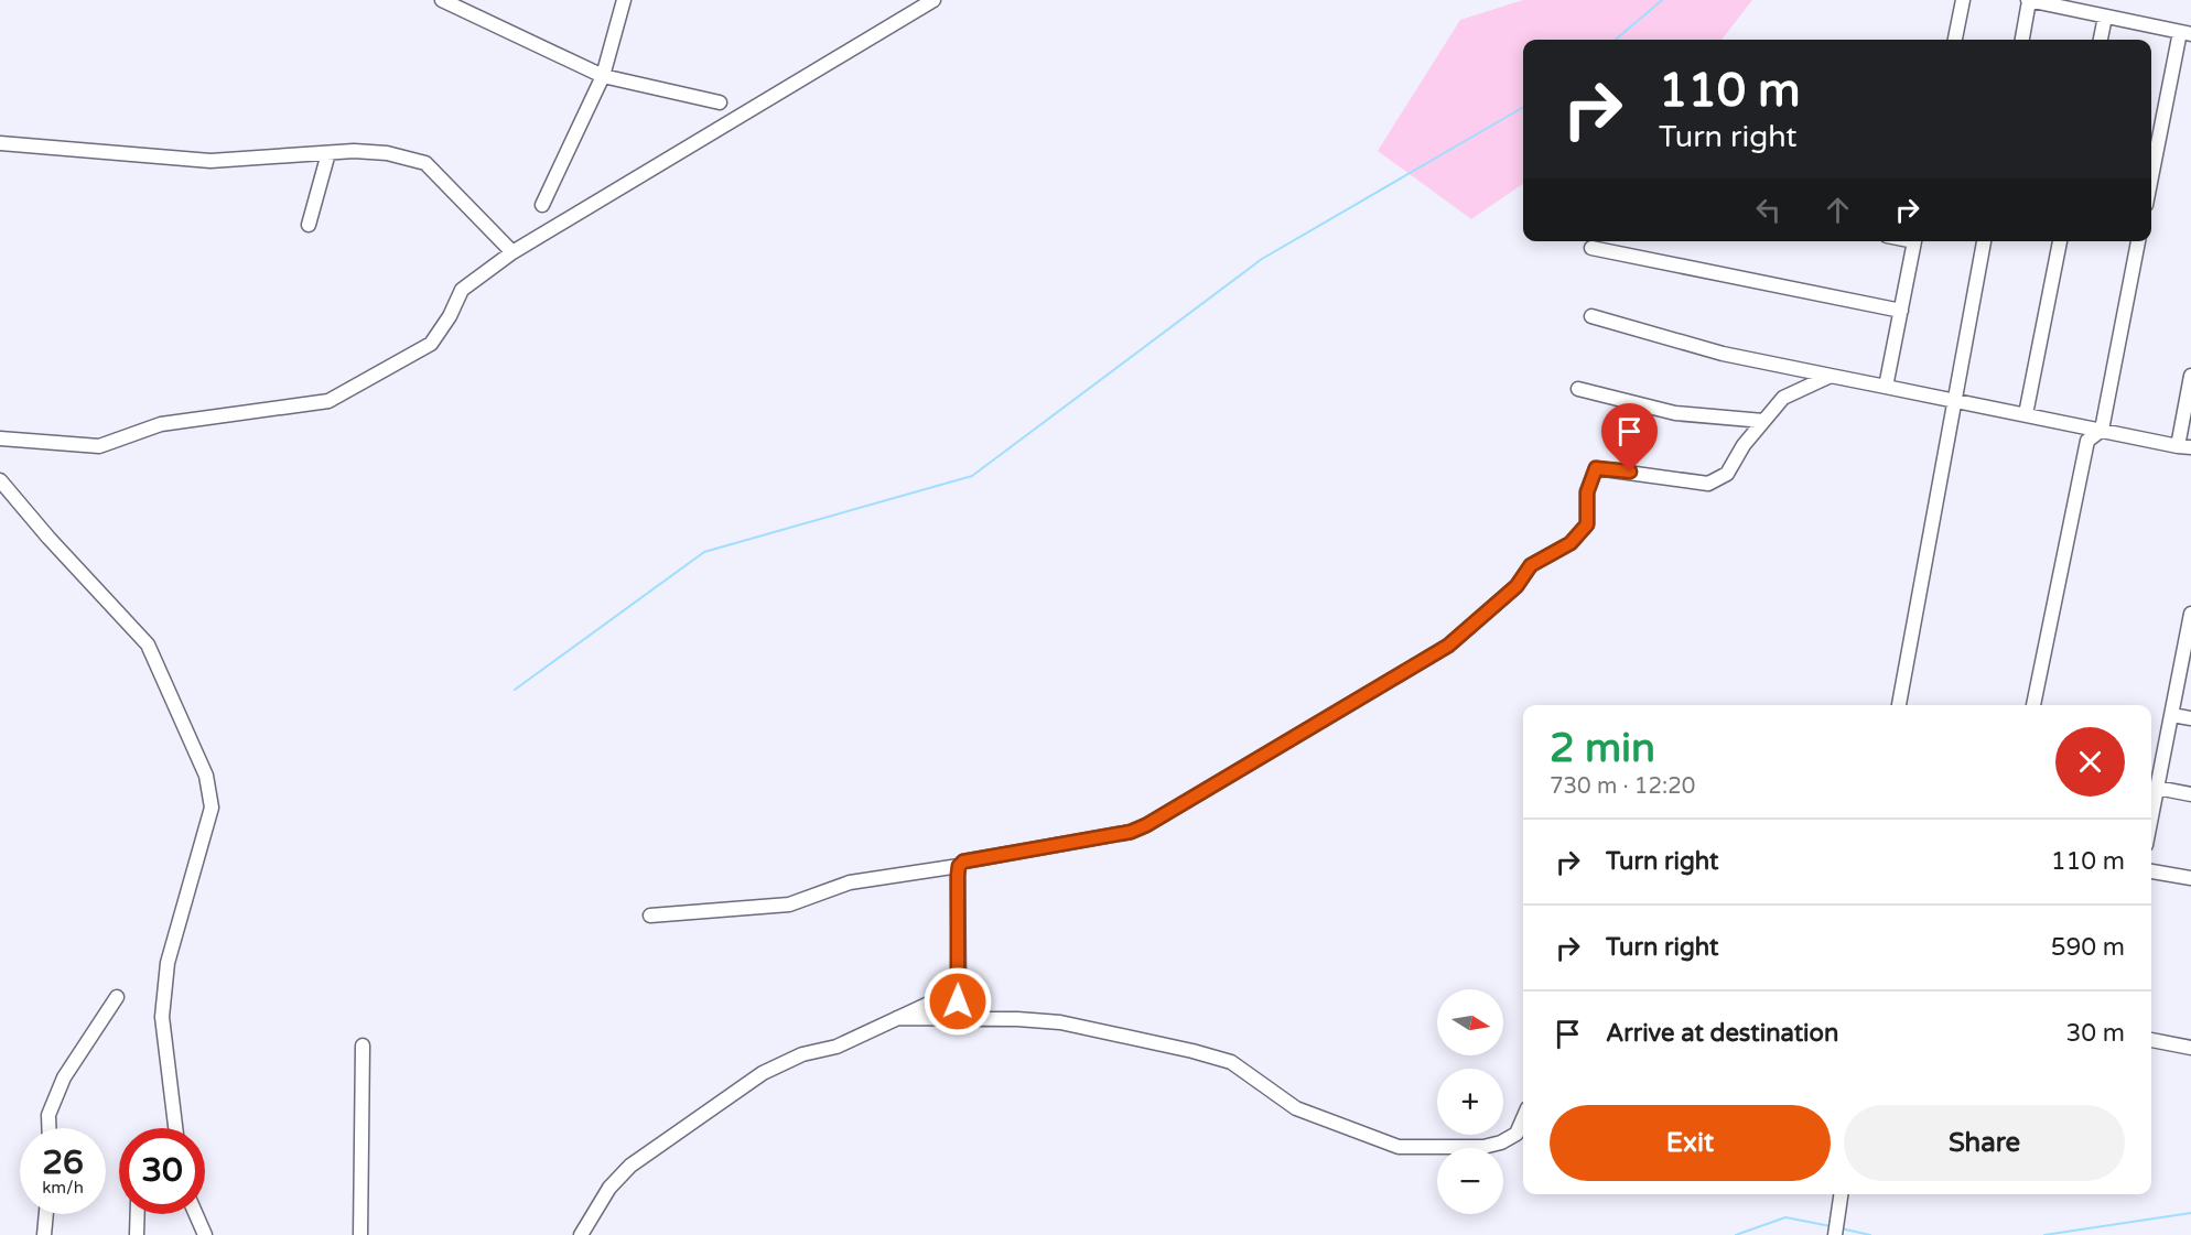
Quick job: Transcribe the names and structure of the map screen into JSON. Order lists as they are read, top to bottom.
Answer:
{
  "north": "right",
  "page": {
    "turn": ["110 m", "Turn right"],
    "heading": ["2 min", "730 m · 12:20"],
    "list": [
      {
        "name": "Turn right",
        "value": "110 m"
      },
      {
        "name": "Turn right",
        "value": "590 m"
      },
      {
        "name": "Arrive at destination",
        "value": "30 m"
      }
    ],
    "map_buttons": ["+", "−"],
    "buttons": ["Exit", "Share"],
    "speed": "26 km/h",
    "limit": "30"
  }
}
